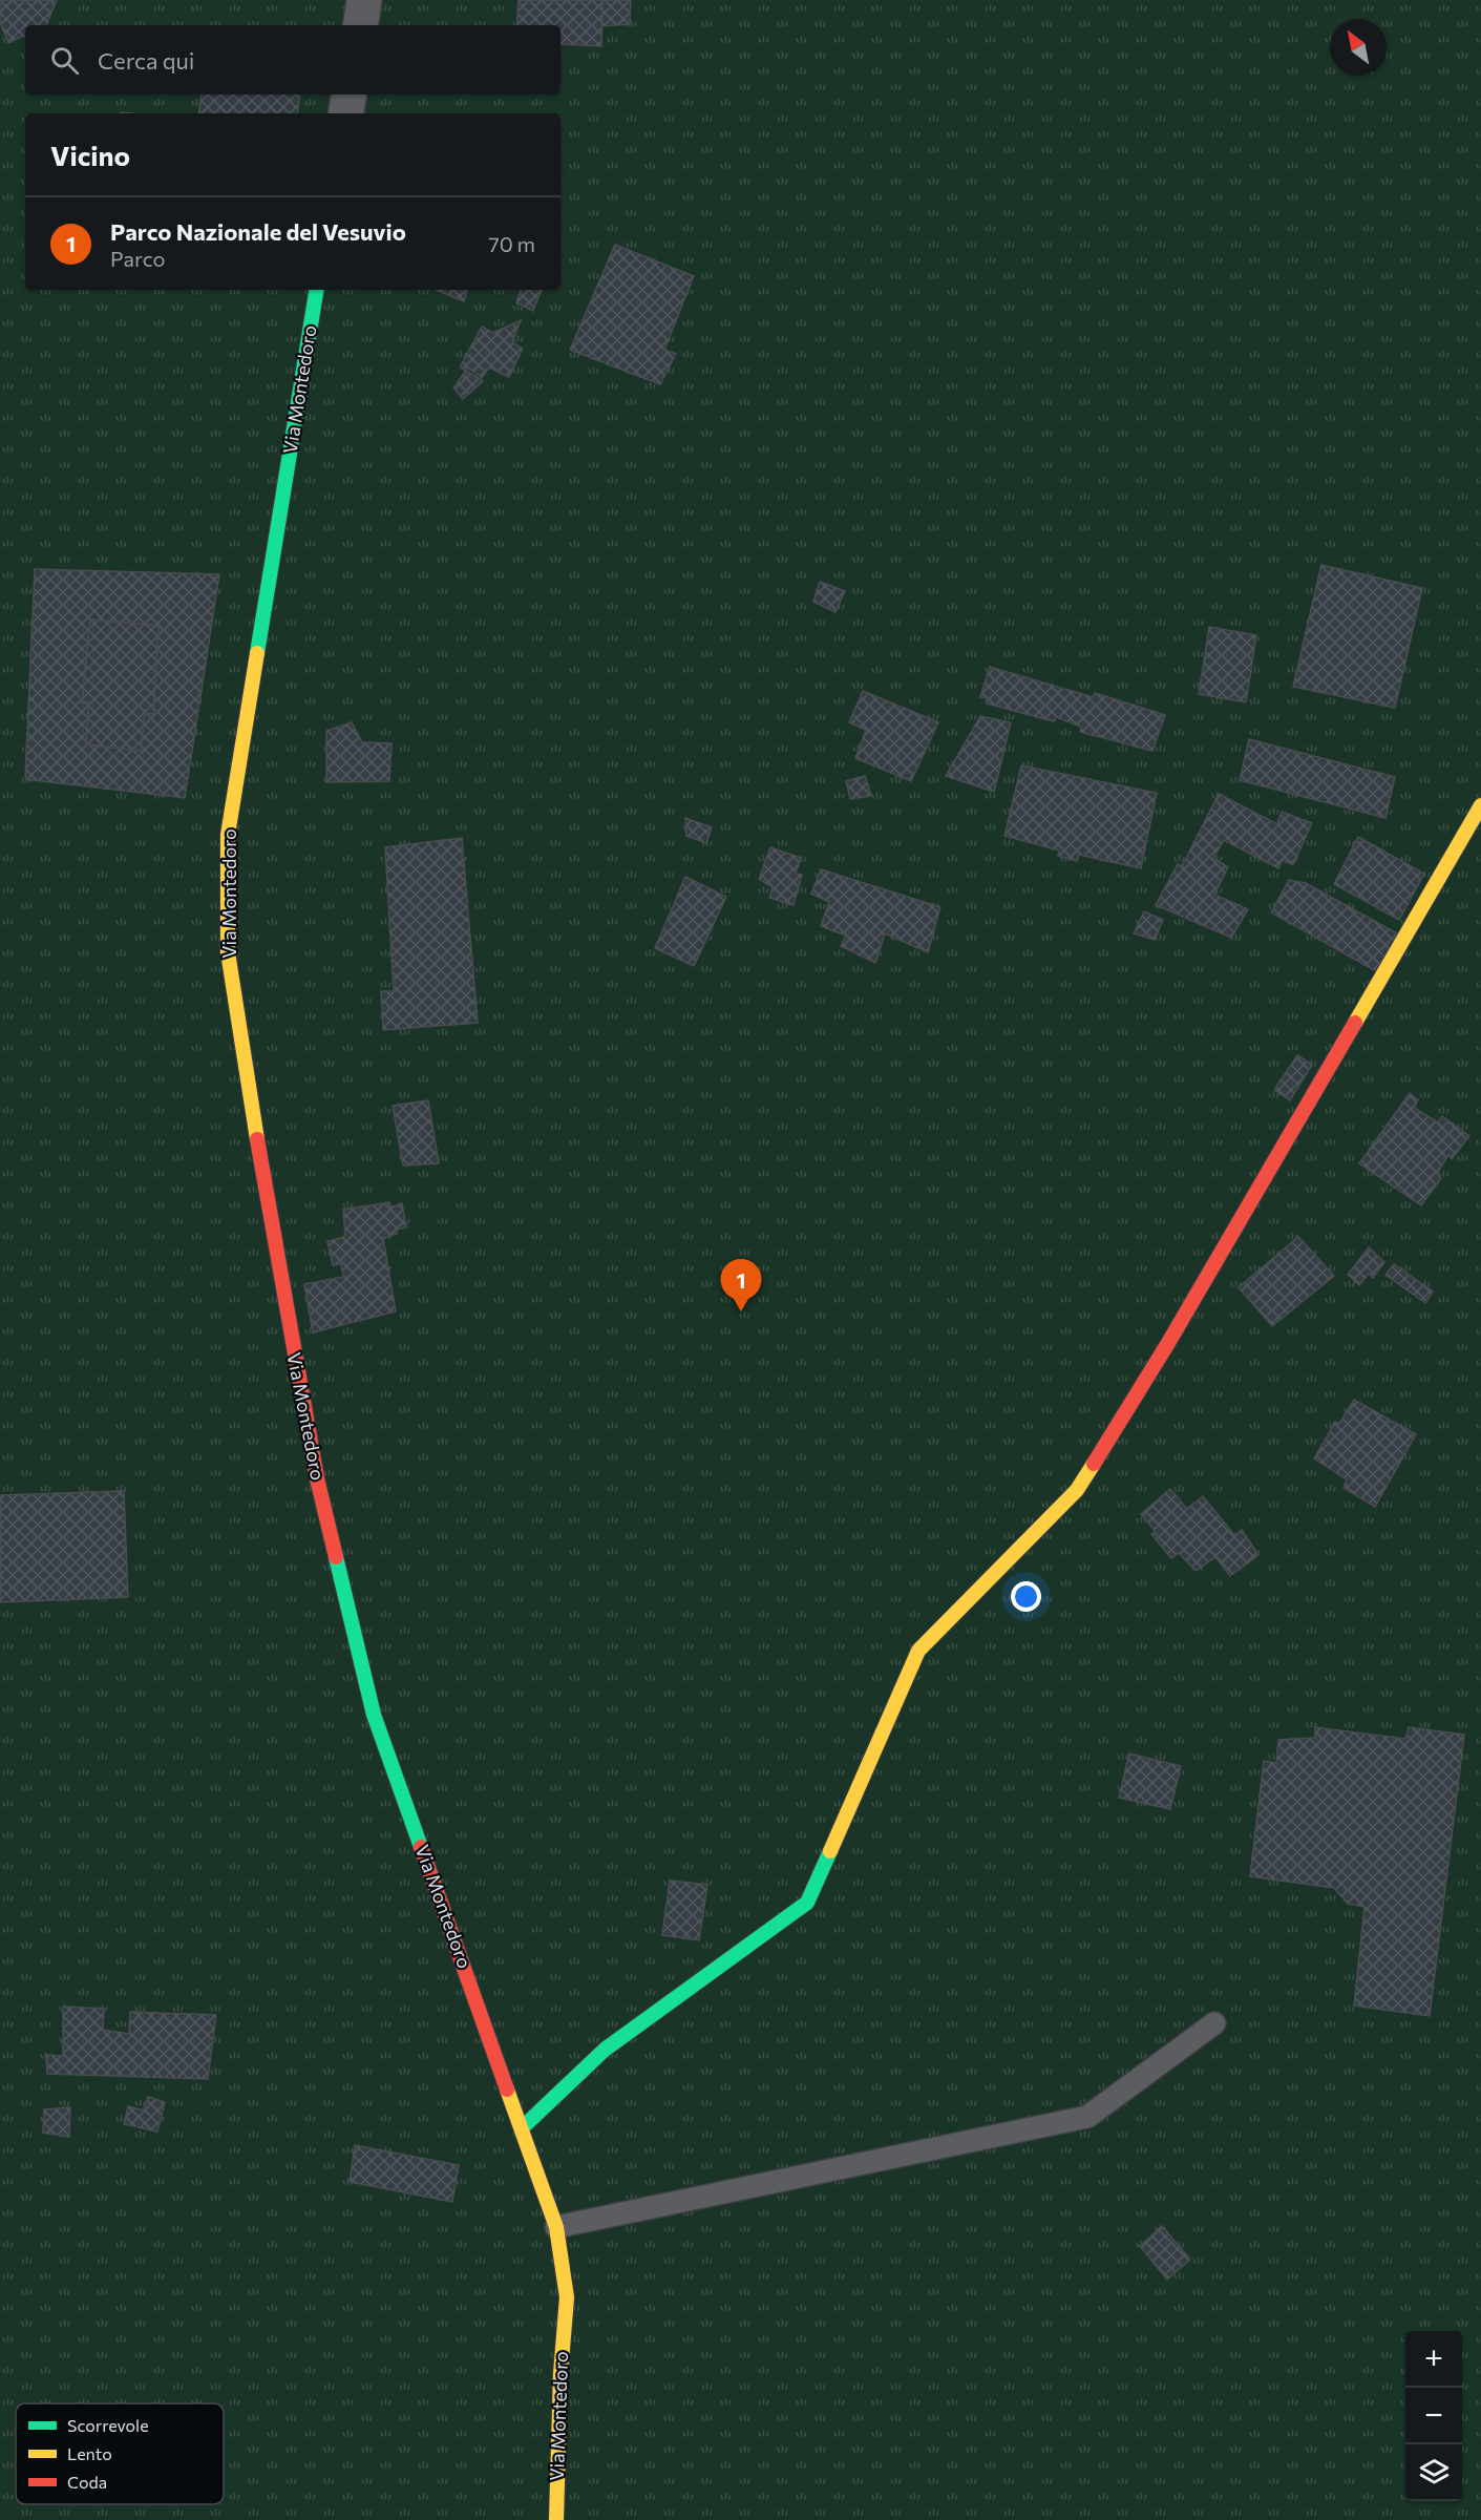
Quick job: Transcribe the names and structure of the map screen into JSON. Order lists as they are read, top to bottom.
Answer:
{
  "streets": {
    "street": ["Via Montedoro"]
  },
  "legend": ["Scorrevole", "Lento", "Coda"],
  "north": "top left",
  "page": {
    "search": "Cerca qui",
    "heading": "Vicino",
    "list": [
      {
        "mark": "1",
        "name": "Parco Nazionale del Vesuvio",
        "note": "Parco",
        "value": "70 m"
      }
    ],
    "pins": "1",
    "map_buttons": ["+", "−"]
  }
}
